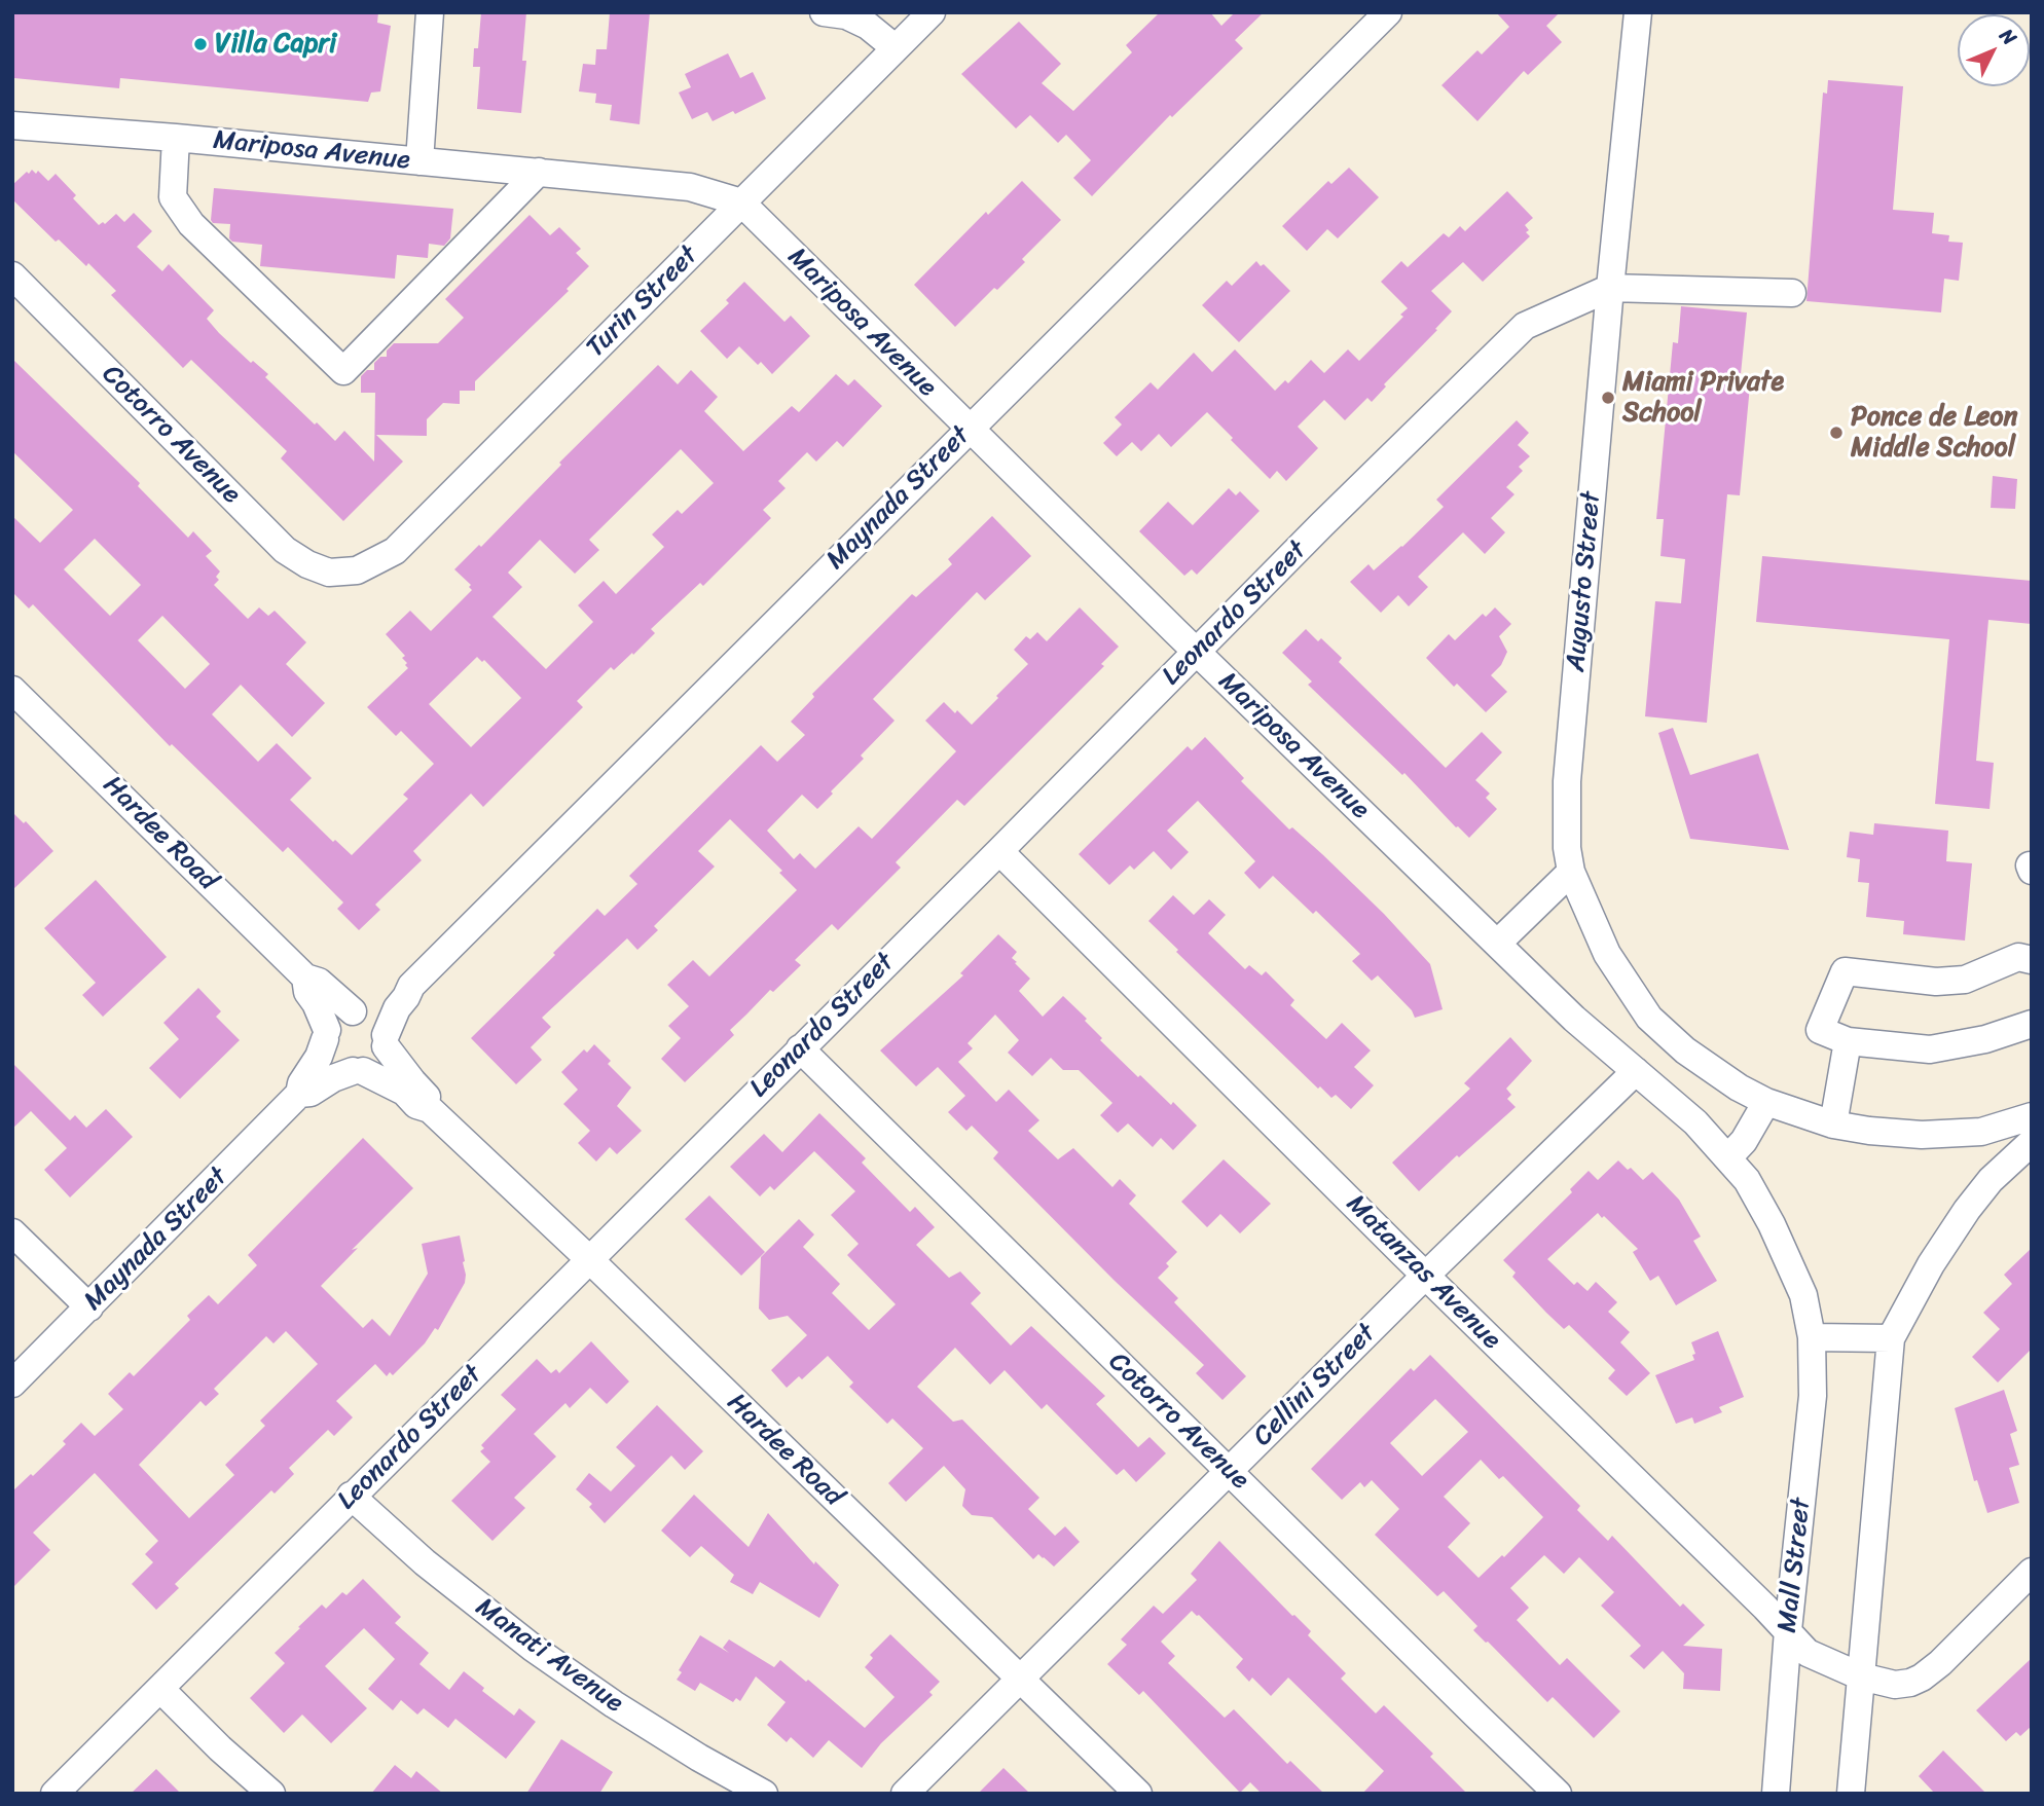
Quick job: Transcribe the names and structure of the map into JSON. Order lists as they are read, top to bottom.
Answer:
{
  "streets": {
    "street": [
      "Mariposa Avenue",
      "Turin Street",
      "Cotorro Avenue",
      "Maynada Street",
      "Augusto Street",
      "Leonardo Street",
      "Hardee Road",
      "Matanzas Avenue",
      "Cellini Street",
      "Mall Street",
      "Manati Avenue"
    ]
  },
  "crossings": [
    ["Mariposa Avenue", "Turin Street"],
    ["Mariposa Avenue", "Maynada Street"],
    ["Mariposa Avenue", "Leonardo Street"],
    ["Mariposa Avenue", "Cellini Street"],
    ["Mariposa Avenue", "Mall Street"],
    ["Turin Street", "Cotorro Avenue"],
    ["Cotorro Avenue", "Leonardo Street"],
    ["Cotorro Avenue", "Cellini Street"],
    ["Maynada Street", "Hardee Road"],
    ["Augusto Street", "Leonardo Street"],
    ["Leonardo Street", "Hardee Road"],
    ["Leonardo Street", "Matanzas Avenue"],
    ["Leonardo Street", "Manati Avenue"],
    ["Hardee Road", "Cellini Street"],
    ["Matanzas Avenue", "Cellini Street"],
    ["Matanzas Avenue", "Mall Street"]
  ],
  "places": ["Villa Capri", "Miami Private School", "Ponce de Leon Middle School"],
  "north": "top right"
}
